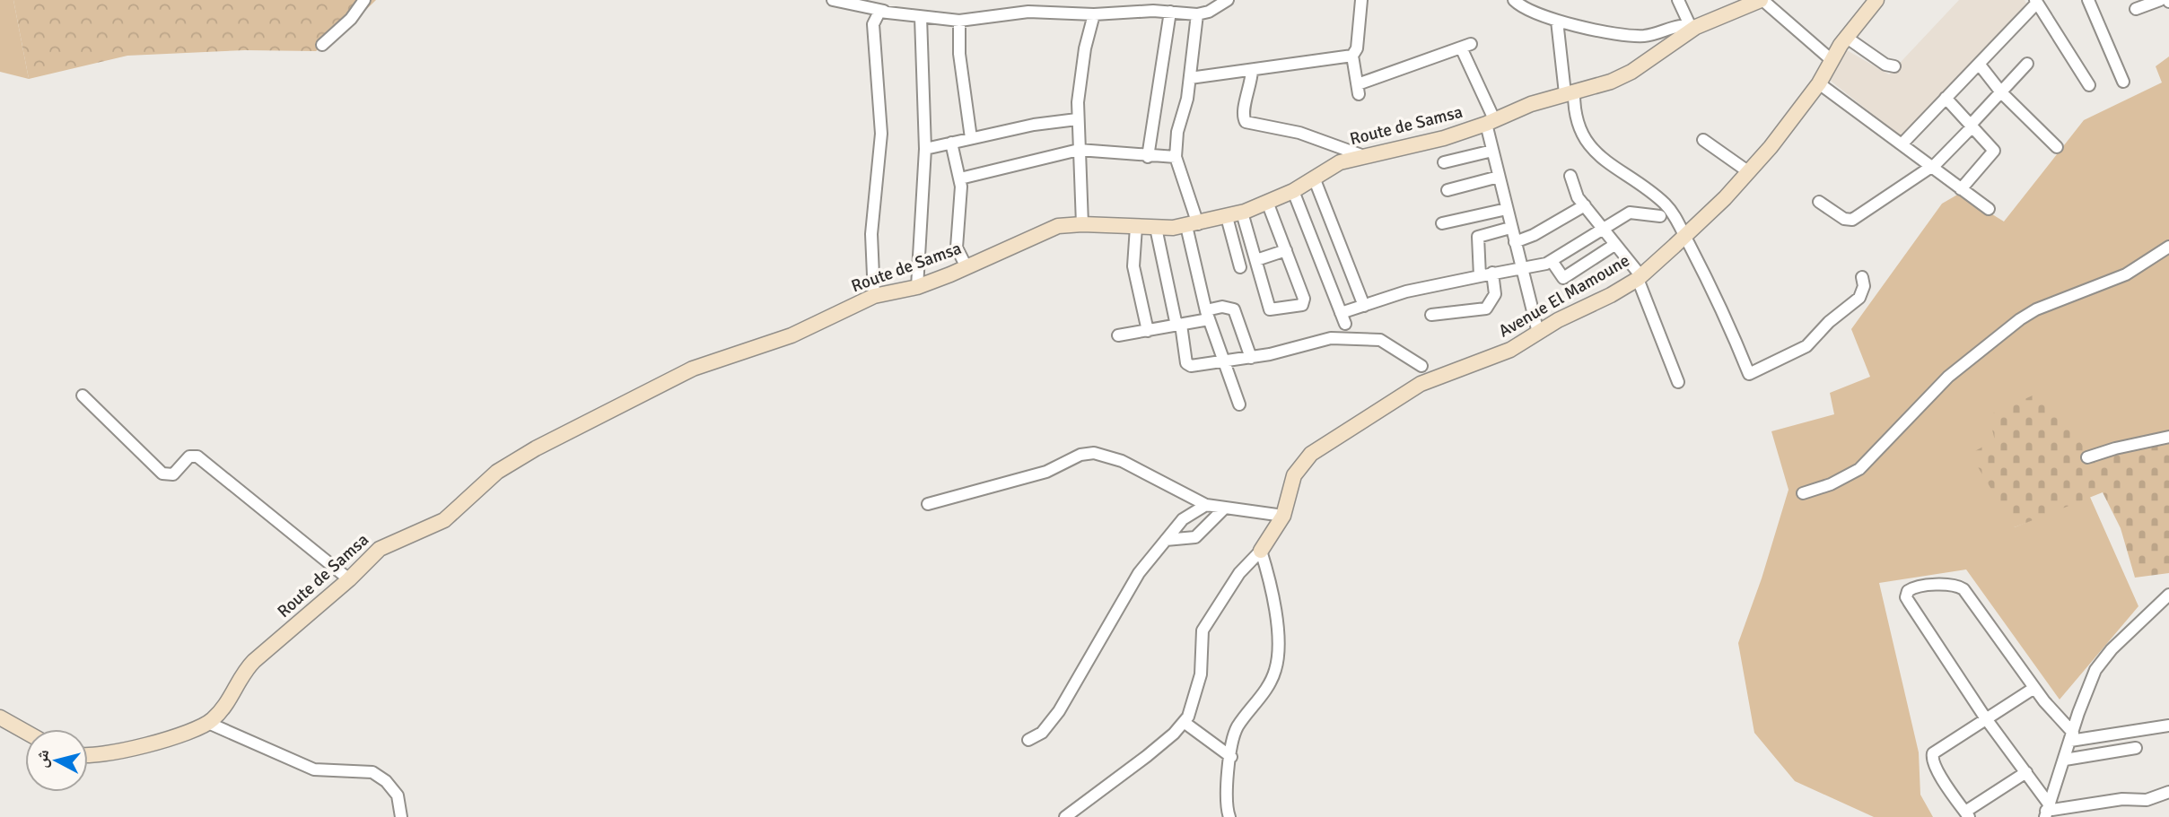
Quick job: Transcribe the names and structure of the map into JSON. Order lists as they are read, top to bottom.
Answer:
{
  "streets": {
    "street": ["Route de Samsa", "Avenue El Mamoune"]
  },
  "north": "left"
}
